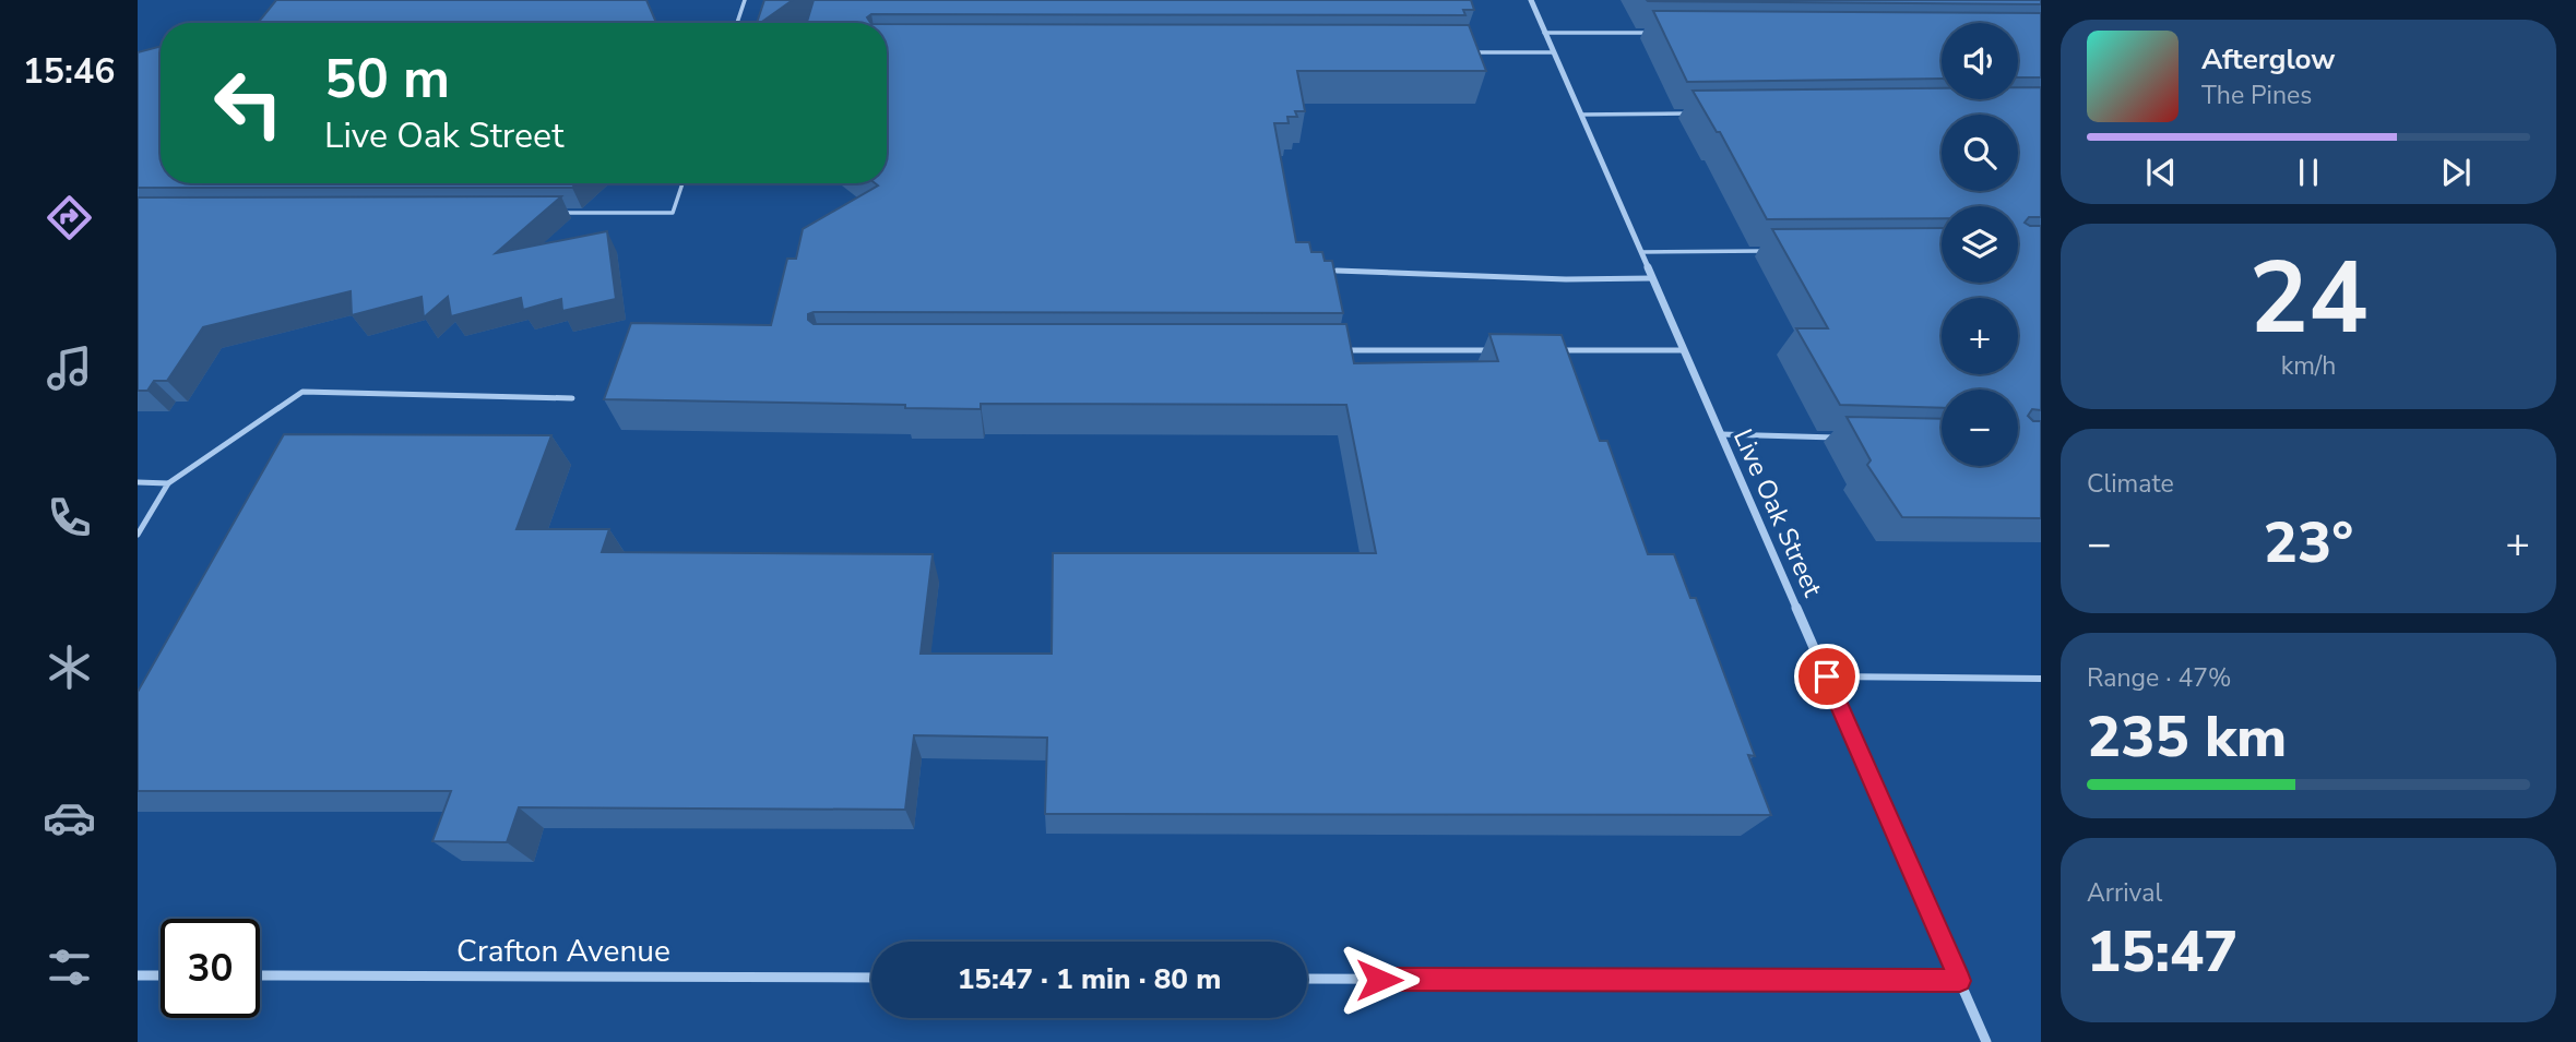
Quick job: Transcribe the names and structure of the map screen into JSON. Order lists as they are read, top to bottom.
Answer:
{
  "streets": {
    "street": ["Live Oak Street", "Crafton Avenue"]
  },
  "page": {
    "tabs": "15:46",
    "map_buttons": ["+", "−"],
    "turn": ["50 m", "Live Oak Street"],
    "song": ["Afterglow", "The Pines"],
    "tile": [
      ["24", "km/h"],
      "Climate",
      ["Range · 47%", "235 km"],
      ["Arrival", "15:47"]
    ],
    "heat": ["−", "23°", "+"],
    "limit": "30",
    "trip": "15:47 · 1 min · 80 m"
  }
}
